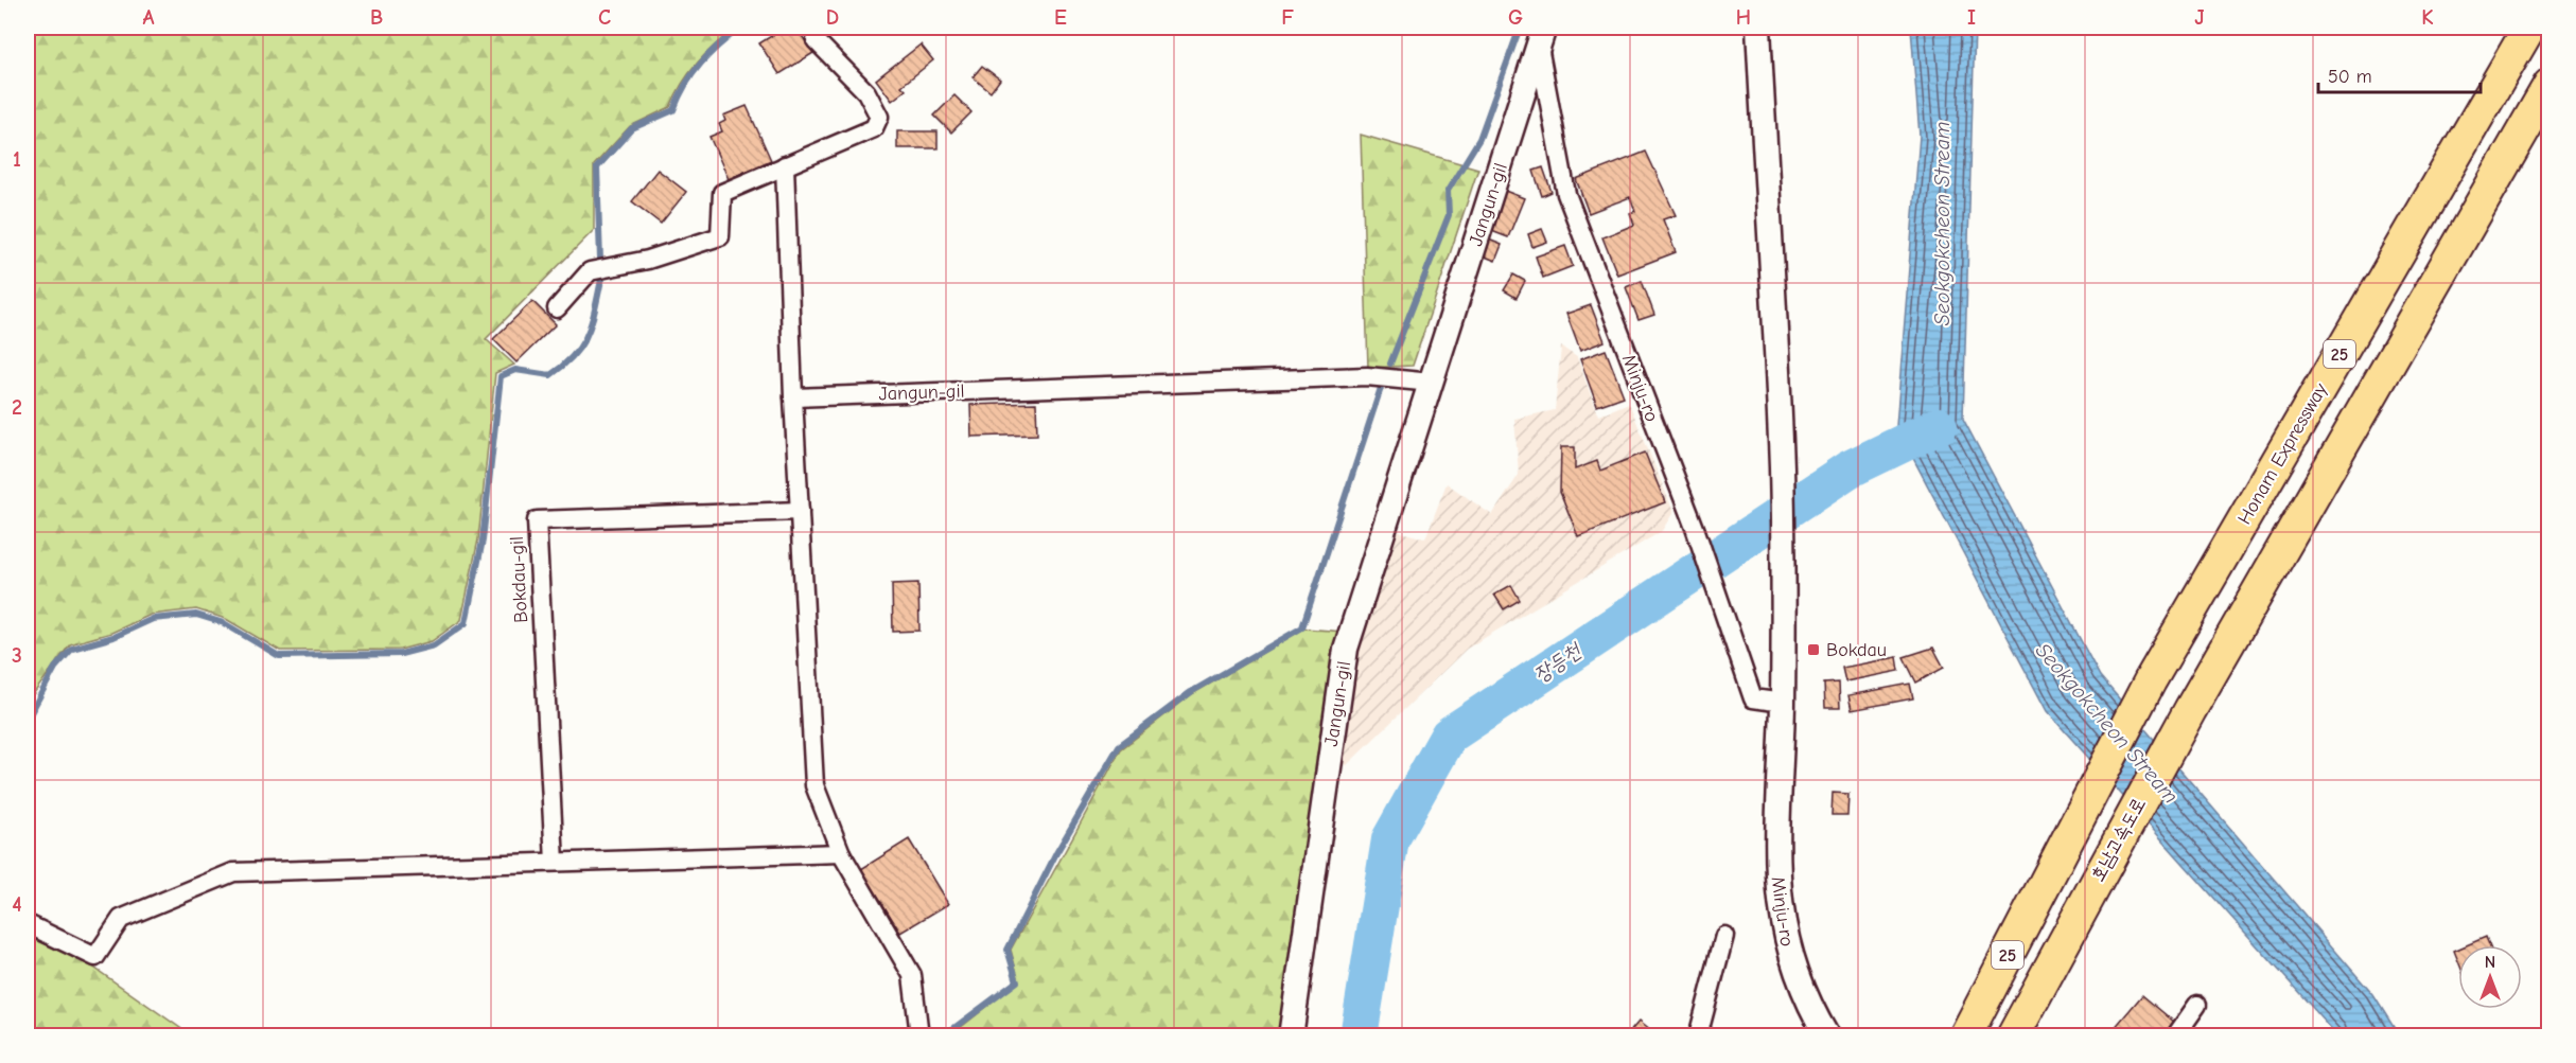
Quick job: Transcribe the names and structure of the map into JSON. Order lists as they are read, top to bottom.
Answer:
{
  "streets": {
    "highway": ["25", "Honam Expressway", "호남고속도로"],
    "main road": ["Jangun-gil", "Minju-ro"],
    "street": ["Bokdau-gil"]
  },
  "crossings": [
    ["Jangun-gil", "Minju-ro"]
  ],
  "water": ["Seokgokcheon Stream", "장등천"],
  "places": {
    "transit": ["Bokdau"]
  },
  "scale_bar": "50 m",
  "north": "top",
  "grid": {
    "columns": [
      "A",
      "B",
      "C",
      "D",
      "E",
      "F",
      "G",
      "H",
      "I",
      "J",
      "K"
    ],
    "rows": [
      "1",
      "2",
      "3",
      "4"
    ]
  }
}
